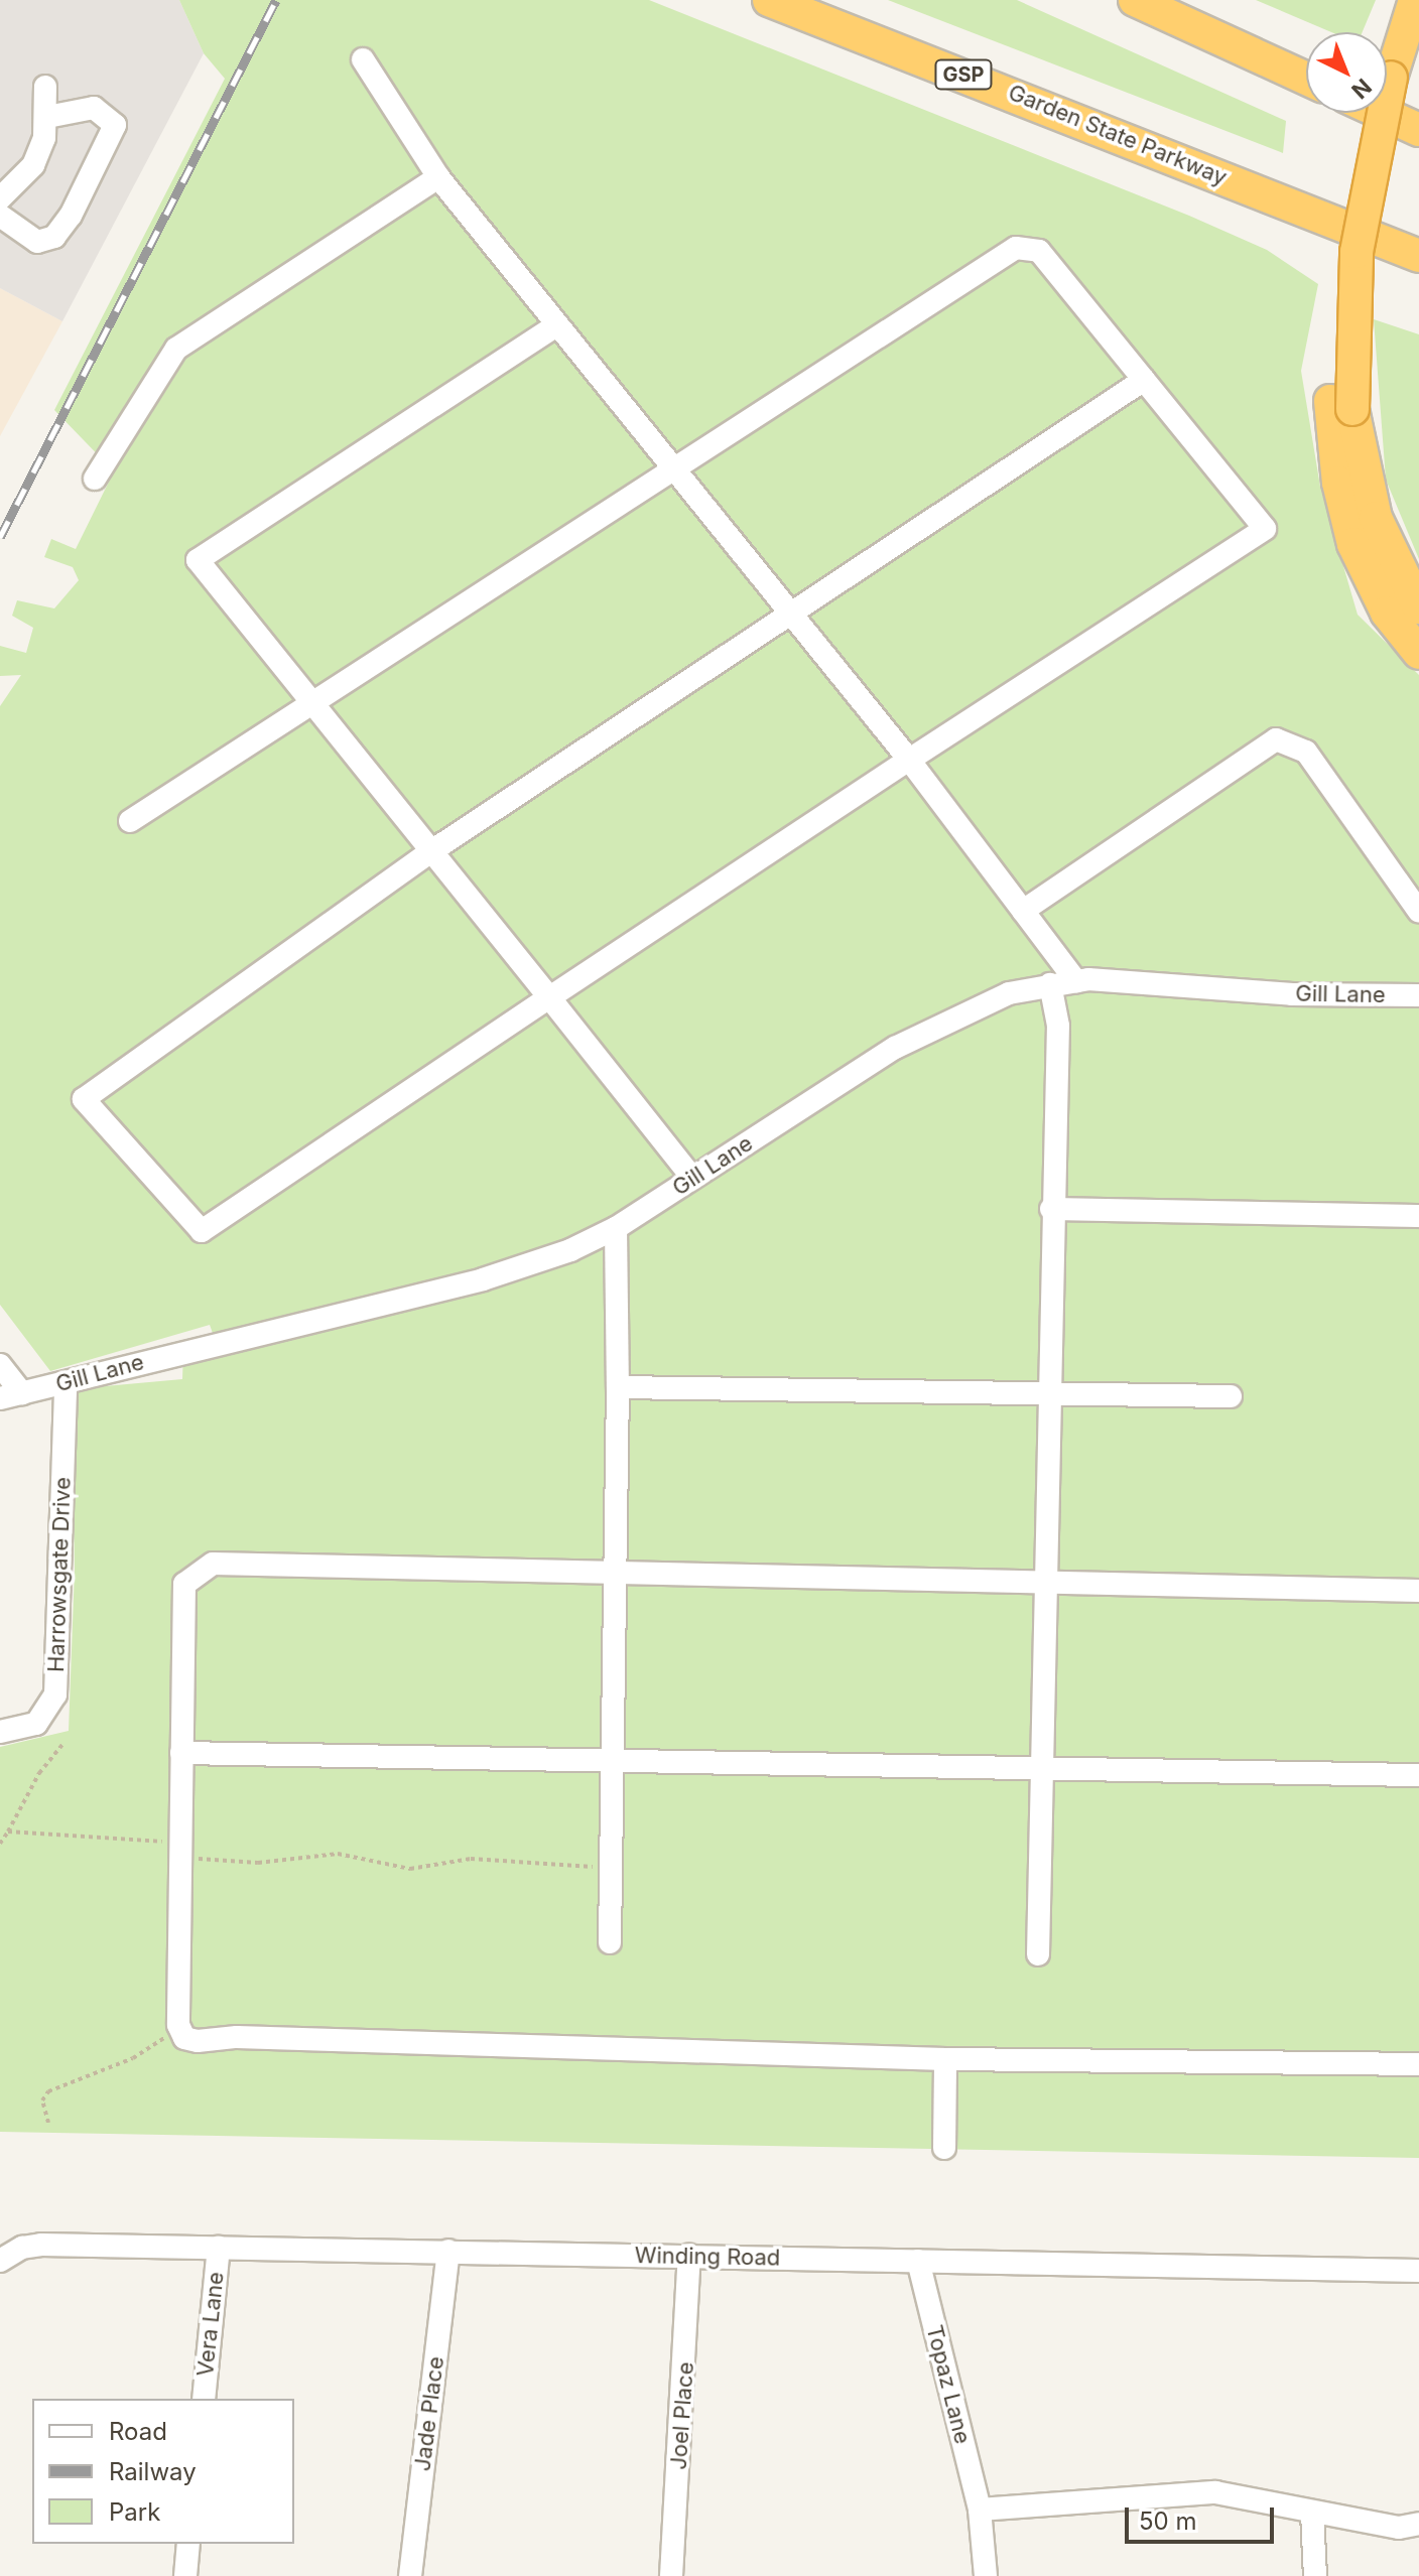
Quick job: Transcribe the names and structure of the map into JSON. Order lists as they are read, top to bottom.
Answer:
{
  "streets": {
    "highway": ["GSP", "Garden State Parkway"],
    "street": [
      "Gill Lane",
      "Harrowsgate Drive",
      "Winding Road",
      "Vera Lane",
      "Topaz Lane",
      "Jade Place",
      "Joel Place"
    ]
  },
  "crossings": [
    ["Gill Lane", "Harrowsgate Drive"],
    ["Winding Road", "Vera Lane"],
    ["Winding Road", "Topaz Lane"],
    ["Winding Road", "Jade Place"],
    ["Winding Road", "Joel Place"]
  ],
  "legend": ["Road", "Railway", "Park"],
  "scale_bar": "50 m",
  "north": "bottom right"
}
